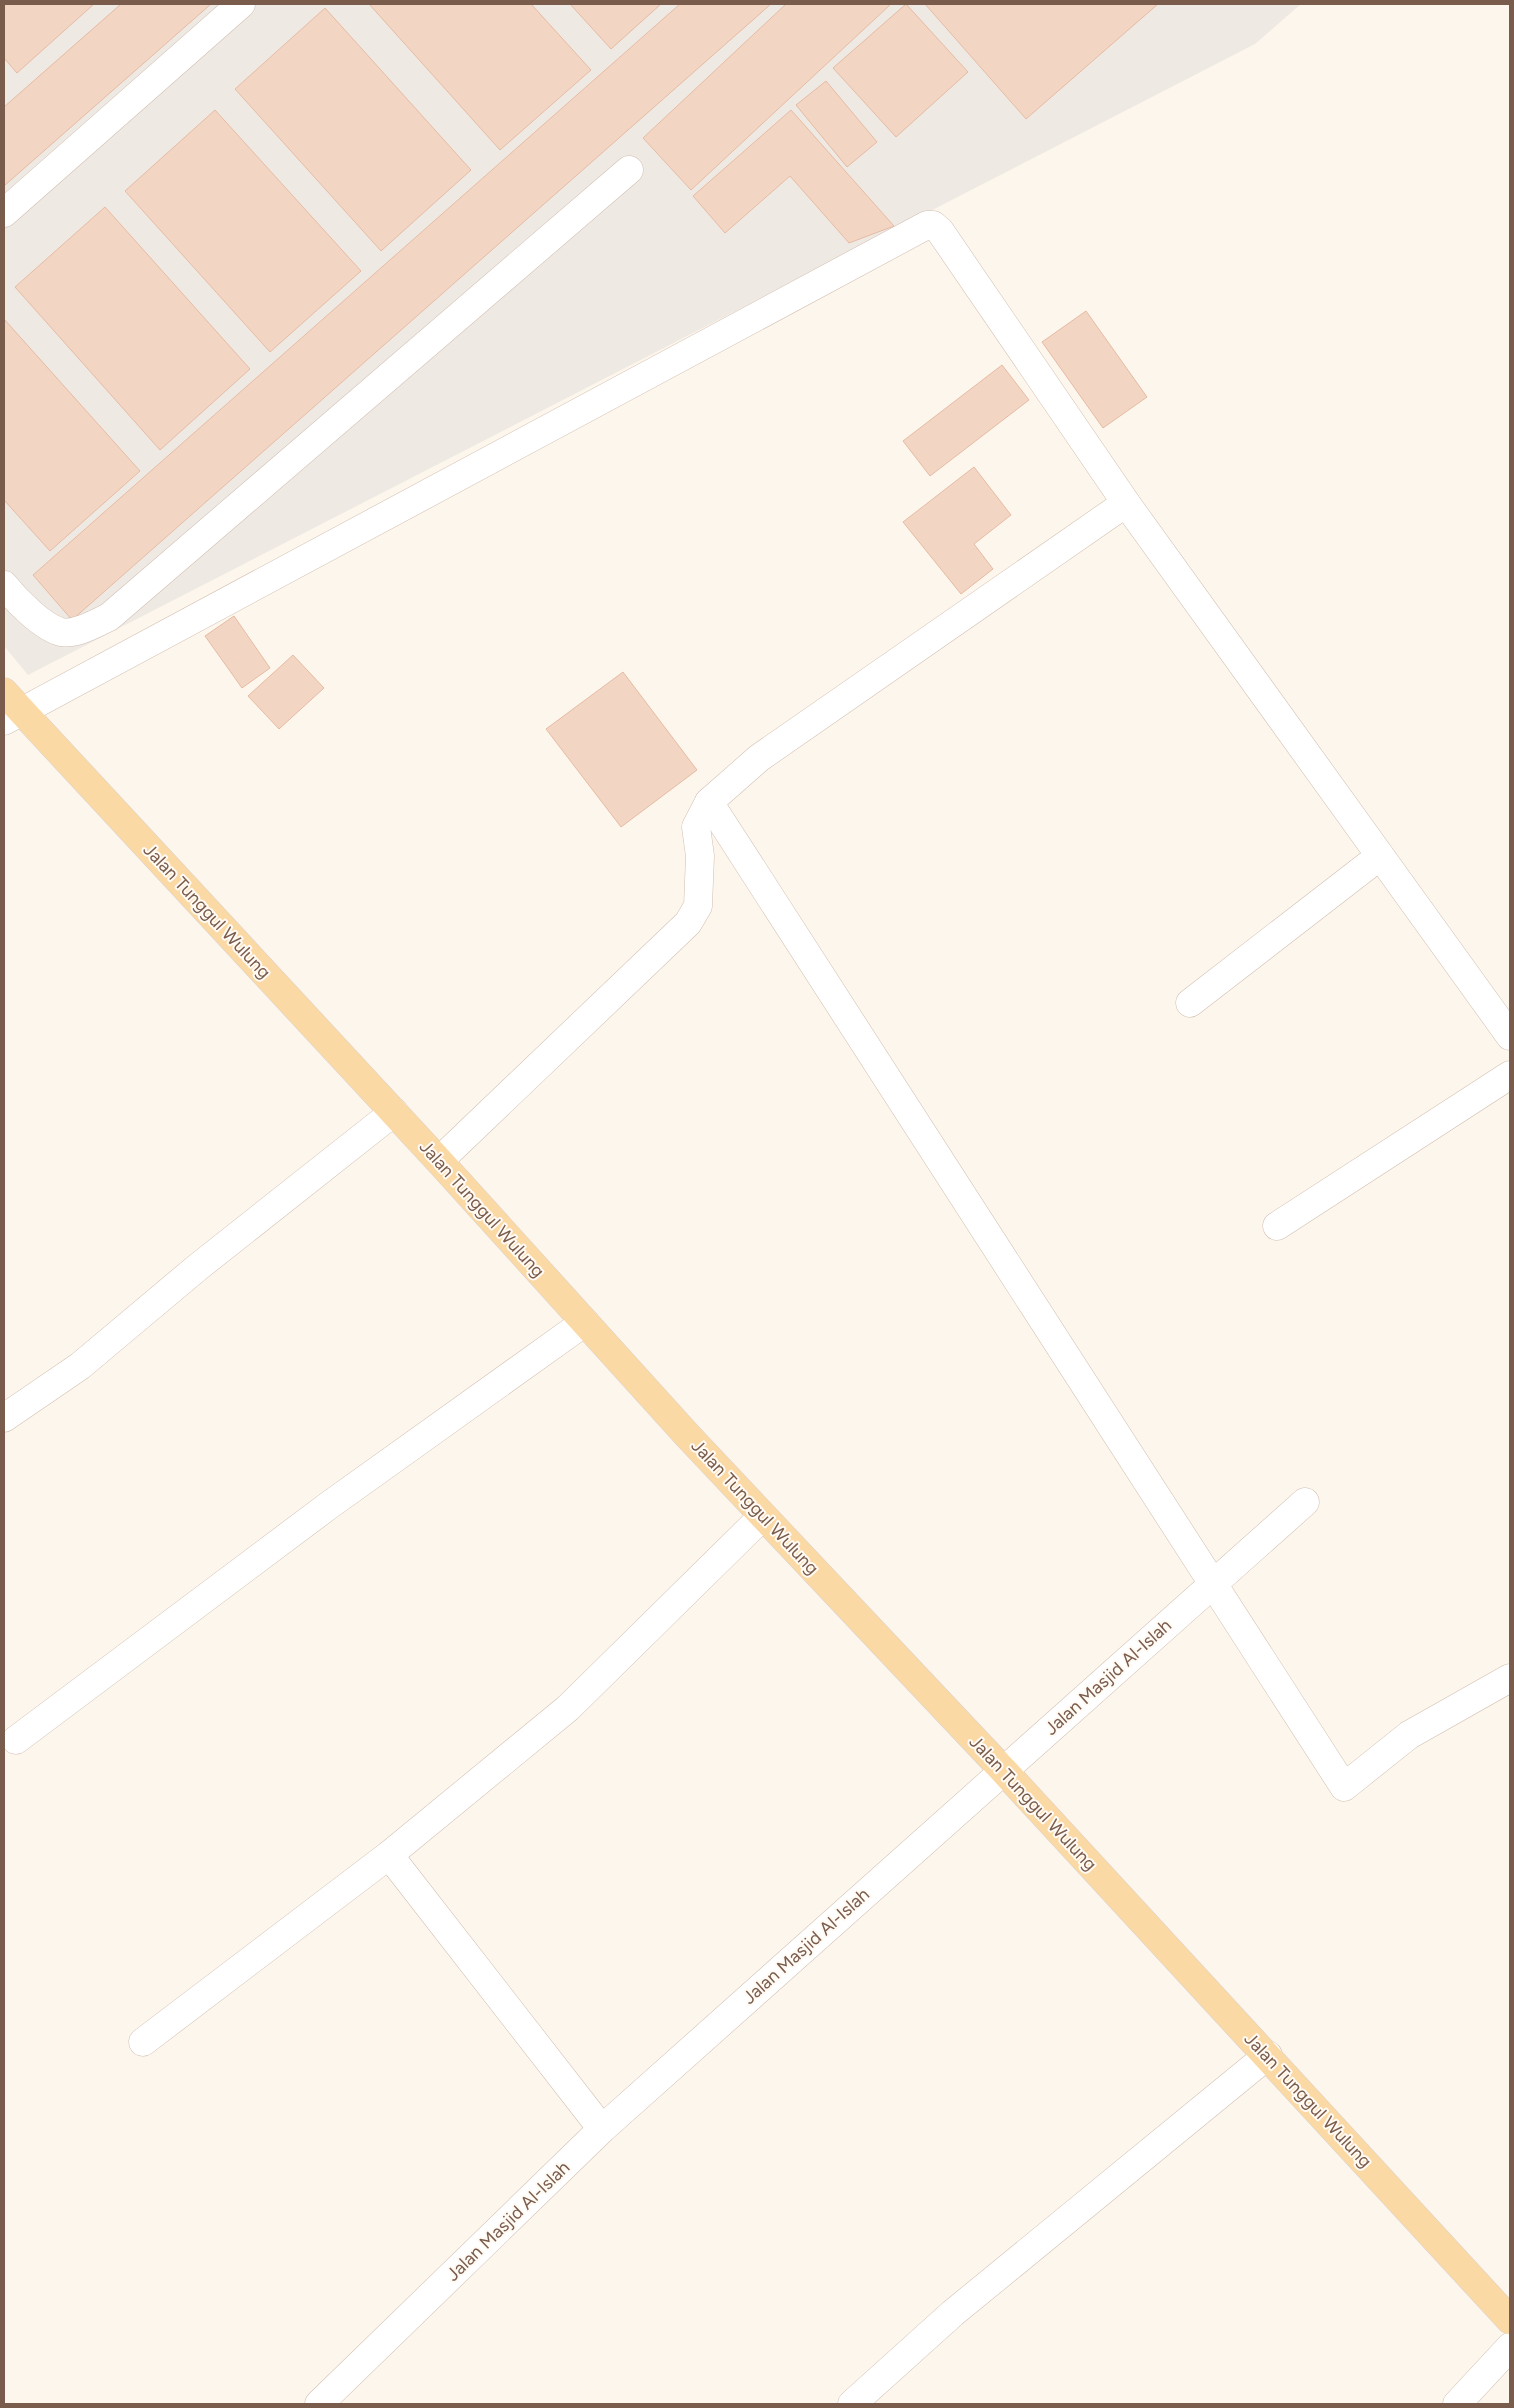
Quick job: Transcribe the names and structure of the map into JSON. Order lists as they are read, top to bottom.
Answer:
{
  "streets": {
    "main road": ["Jalan Tunggul Wulung"],
    "street": ["Jalan Masjid Al-Islah"]
  },
  "crossings": [
    ["Jalan Tunggul Wulung", "Jalan Masjid Al-Islah"]
  ]
}
